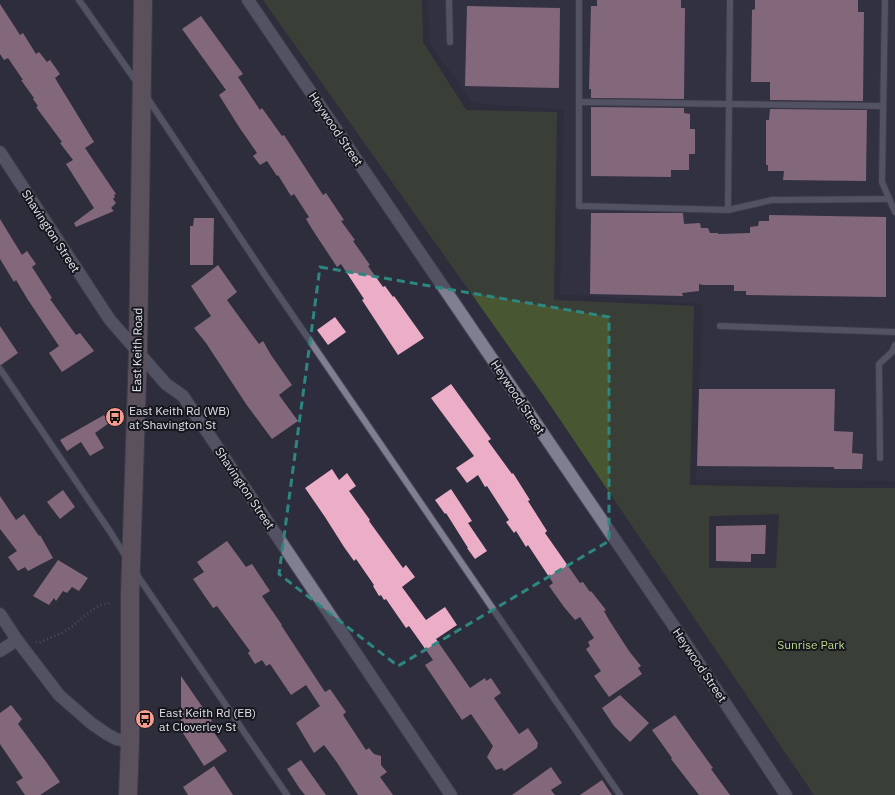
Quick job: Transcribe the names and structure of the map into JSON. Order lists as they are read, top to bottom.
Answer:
{
  "streets": {
    "main road": ["East Keith Road"],
    "street": ["Heywood Street", "Shavington Street"]
  },
  "crossings": [
    ["Shavington Street", "East Keith Road"]
  ],
  "parks": ["Sunrise Park"],
  "places": {
    "bus stop": ["East Keith Rd (WB) at Shavington St", "East Keith Rd (EB) at Cloverley St"]
  }
}
